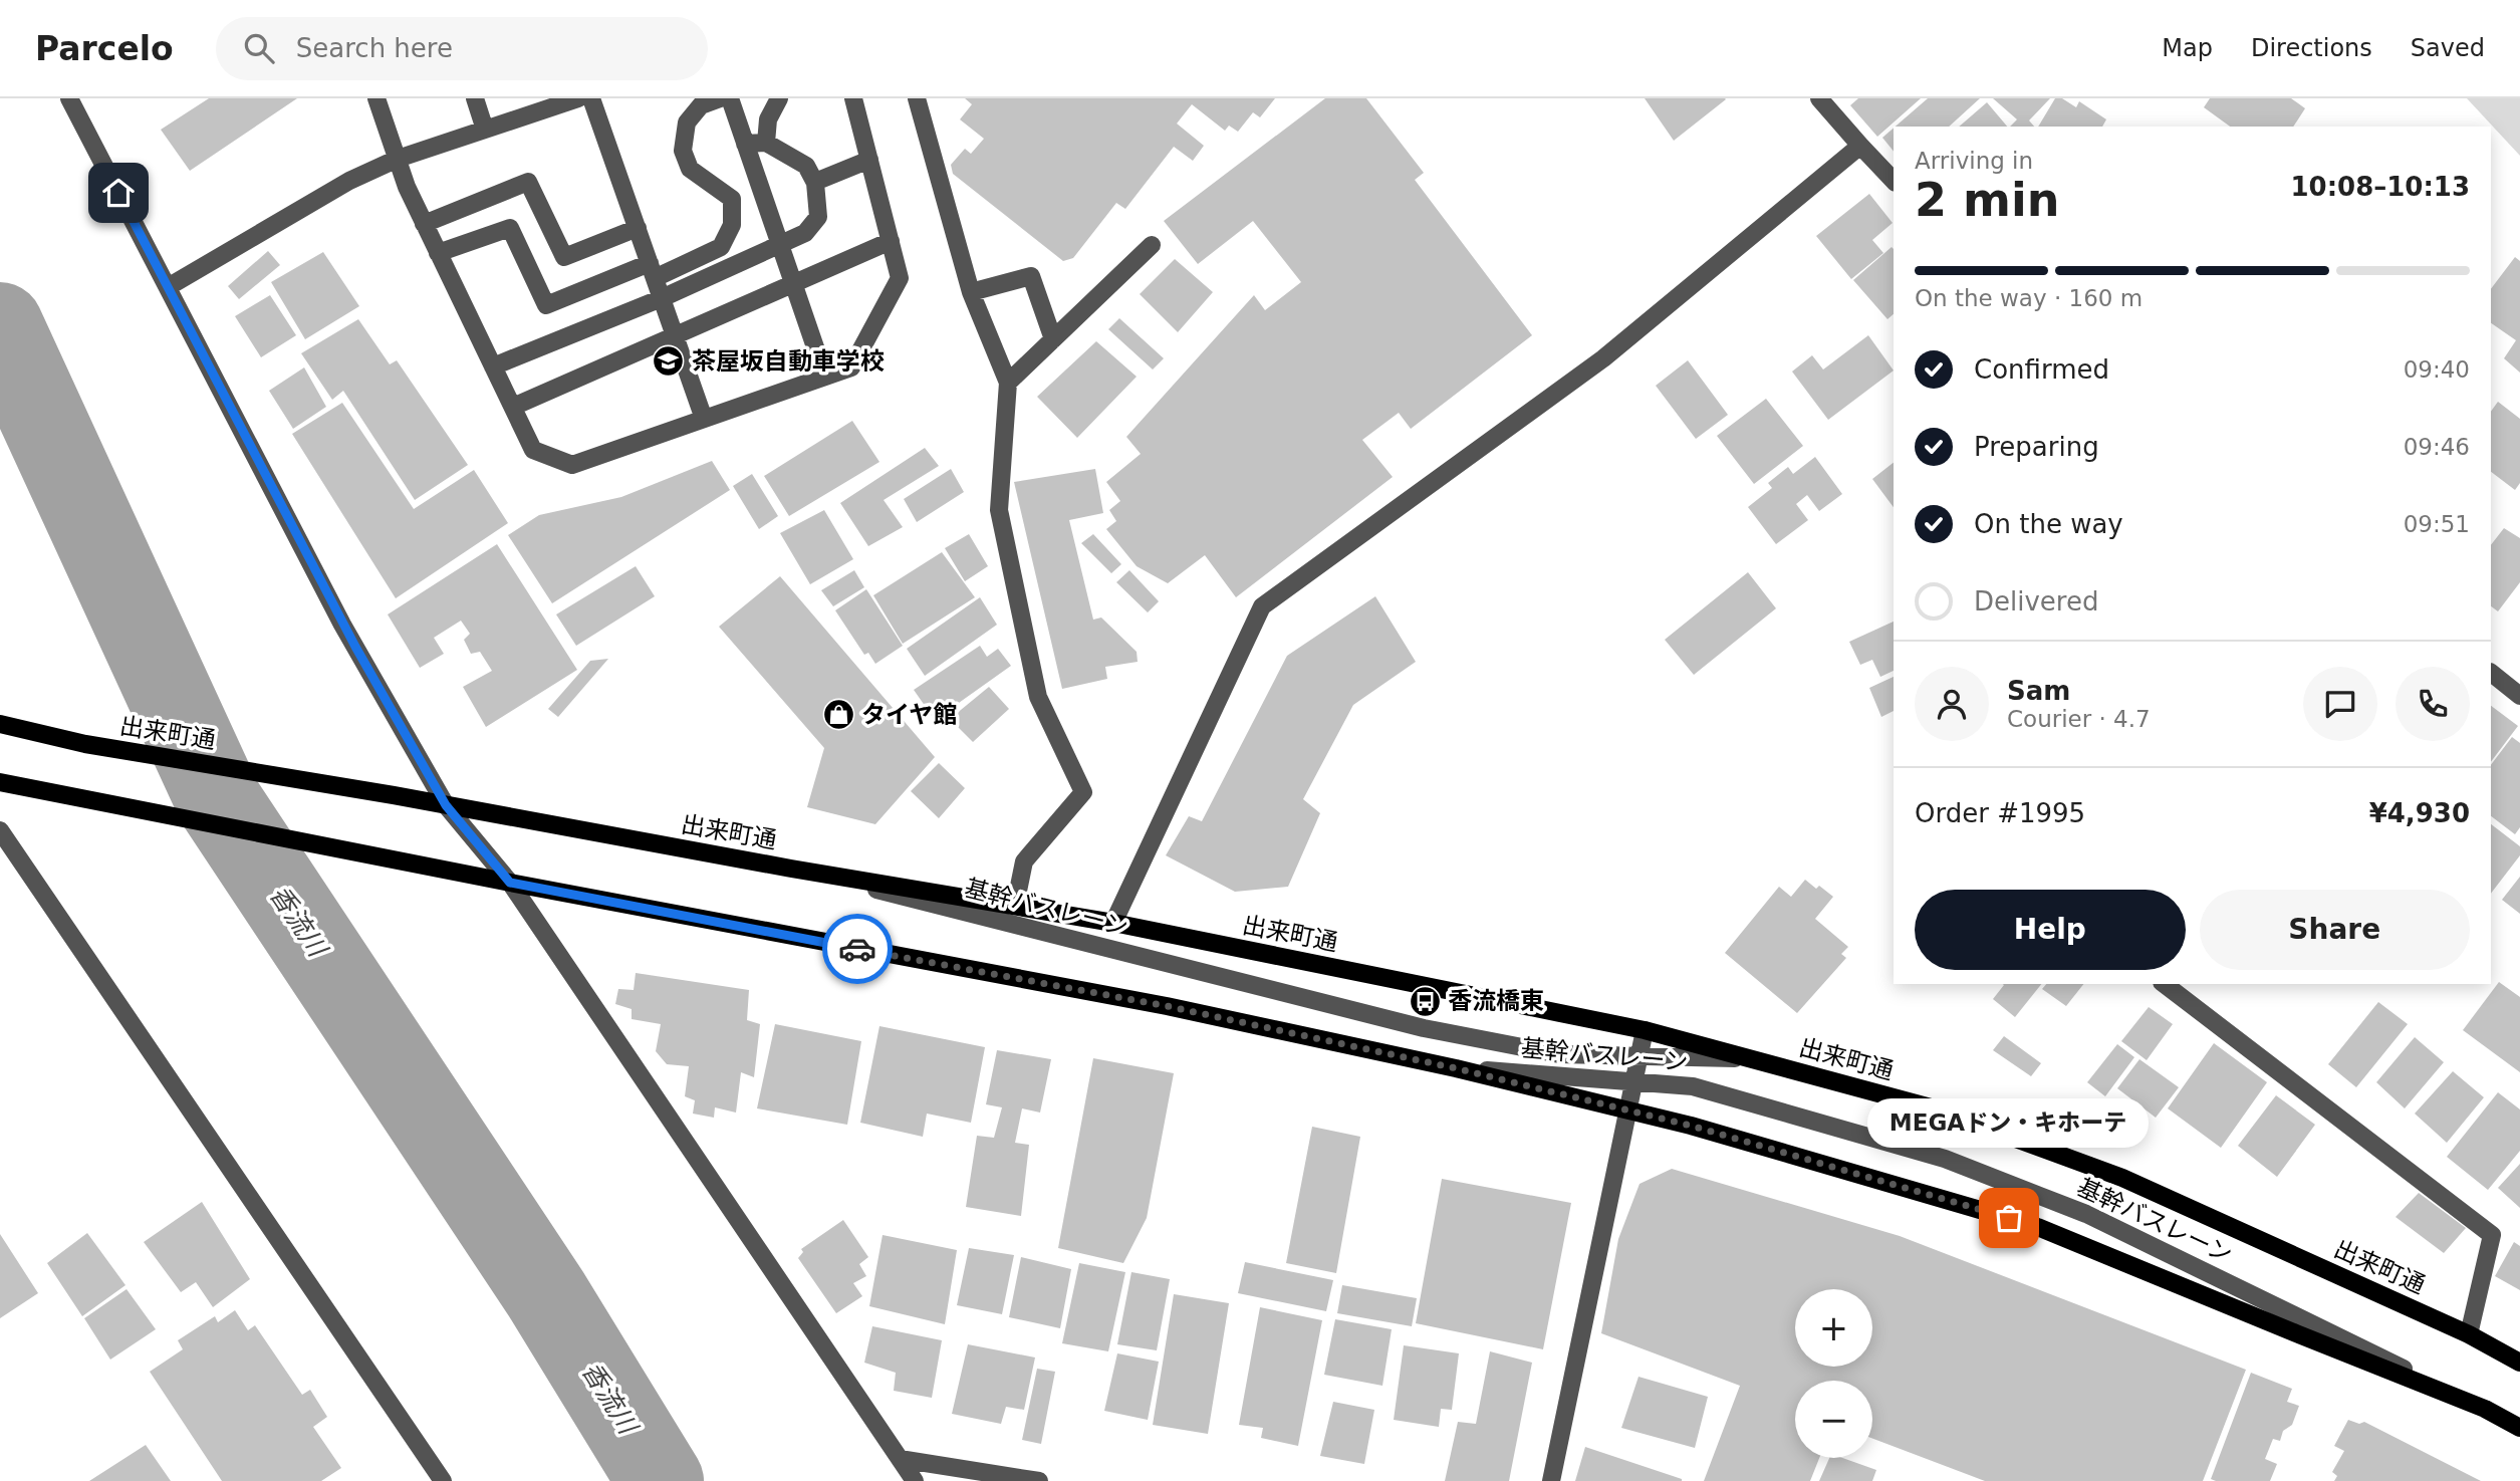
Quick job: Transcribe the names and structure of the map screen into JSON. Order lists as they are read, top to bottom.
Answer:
{
  "streets": {
    "main road": ["出来町通"],
    "street": ["基幹バスレーン"]
  },
  "crossings": [
    ["出来町通", "基幹バスレーン"]
  ],
  "water": ["香流川"],
  "places": {
    "school or university": ["茶屋坂自動車学校"],
    "shop": ["タイヤ館"],
    "bus stop": ["香流橋東"],
    "other": ["MEGAドン・キホーテ"]
  },
  "page": {
    "header": "Parcelo",
    "search": "Search here",
    "nav": ["Map", "Directions", "Saved"],
    "heading": ["2 min", "Arriving in", "10:08–10:13"],
    "panel": [
      "Sam",
      "Courier · 4.7",
      "Order #1995",
      "¥4,930"
    ],
    "bar": "On the way · 160 m",
    "list": [
      ["Confirmed", "09:40"],
      ["Preparing", "09:46"],
      ["On the way", "09:51"],
      "Delivered"
    ],
    "buttons": ["Help", "Share"],
    "bubble": "MEGAドン・キホーテ",
    "map_buttons": ["+", "−"]
  }
}
